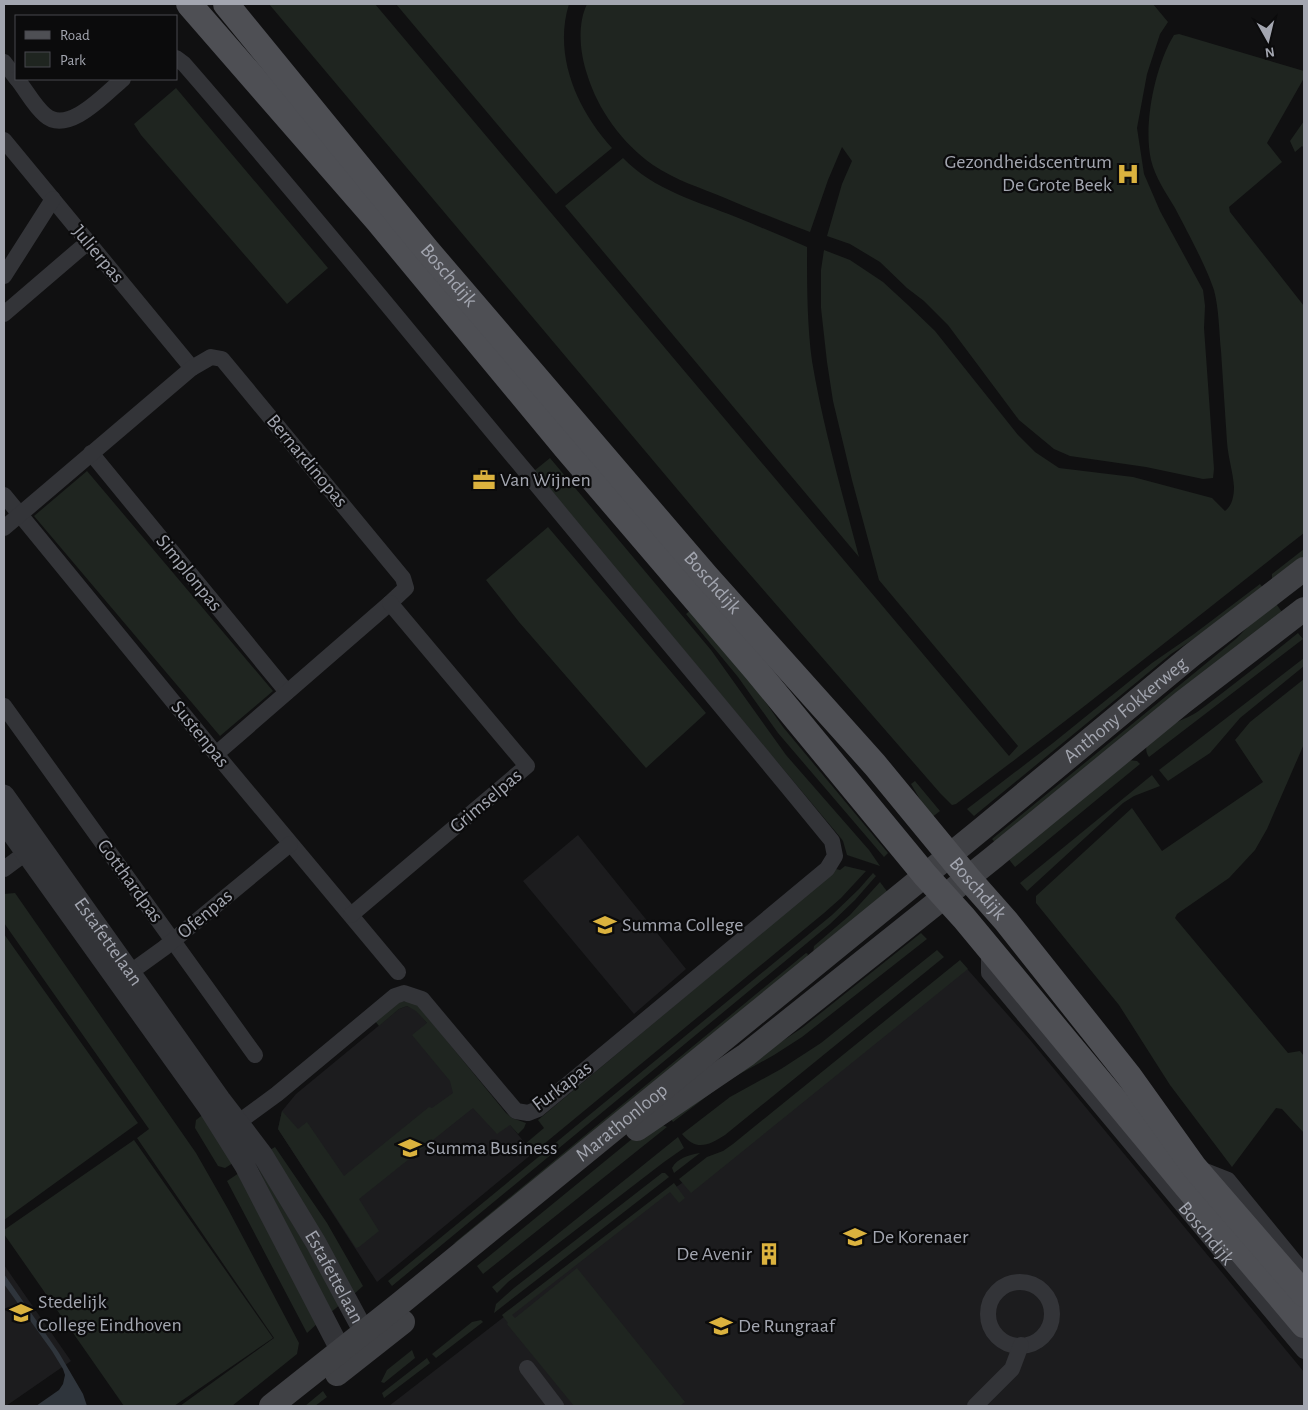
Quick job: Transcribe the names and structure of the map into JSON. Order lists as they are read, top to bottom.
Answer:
{
  "streets": {
    "main road": ["Boschdijk", "Anthony Fokkerweg", "Marathonloop"],
    "street": [
      "Julierpas",
      "Bernardinopas",
      "Simplonpas",
      "Sustenpas",
      "Grimselpas",
      "Gotthardpas",
      "Ofenpas",
      "Estafettelaan",
      "Furkapas"
    ]
  },
  "crossings": [
    ["Julierpas", "Bernardinopas"],
    ["Boschdijk", "Anthony Fokkerweg"],
    ["Boschdijk", "Marathonloop"],
    ["Bernardinopas", "Simplonpas"],
    ["Bernardinopas", "Sustenpas"],
    ["Bernardinopas", "Grimselpas"],
    ["Anthony Fokkerweg", "Marathonloop"],
    ["Sustenpas", "Grimselpas"],
    ["Sustenpas", "Ofenpas"],
    ["Gotthardpas", "Ofenpas"],
    ["Ofenpas", "Estafettelaan"],
    ["Estafettelaan", "Furkapas"],
    ["Estafettelaan", "Marathonloop"]
  ],
  "places": {
    "hospital": ["Gezondheidscentrum De Grote Beek"],
    "office": ["Van Wijnen"],
    "school or university": [
      "Summa College",
      "Summa Business",
      "De Korenaer",
      "Stedelijk College Eindhoven",
      "De Rungraaf"
    ],
    "building": ["De Avenir"]
  },
  "legend": ["Road", "Park"],
  "north": "bottom"
}
